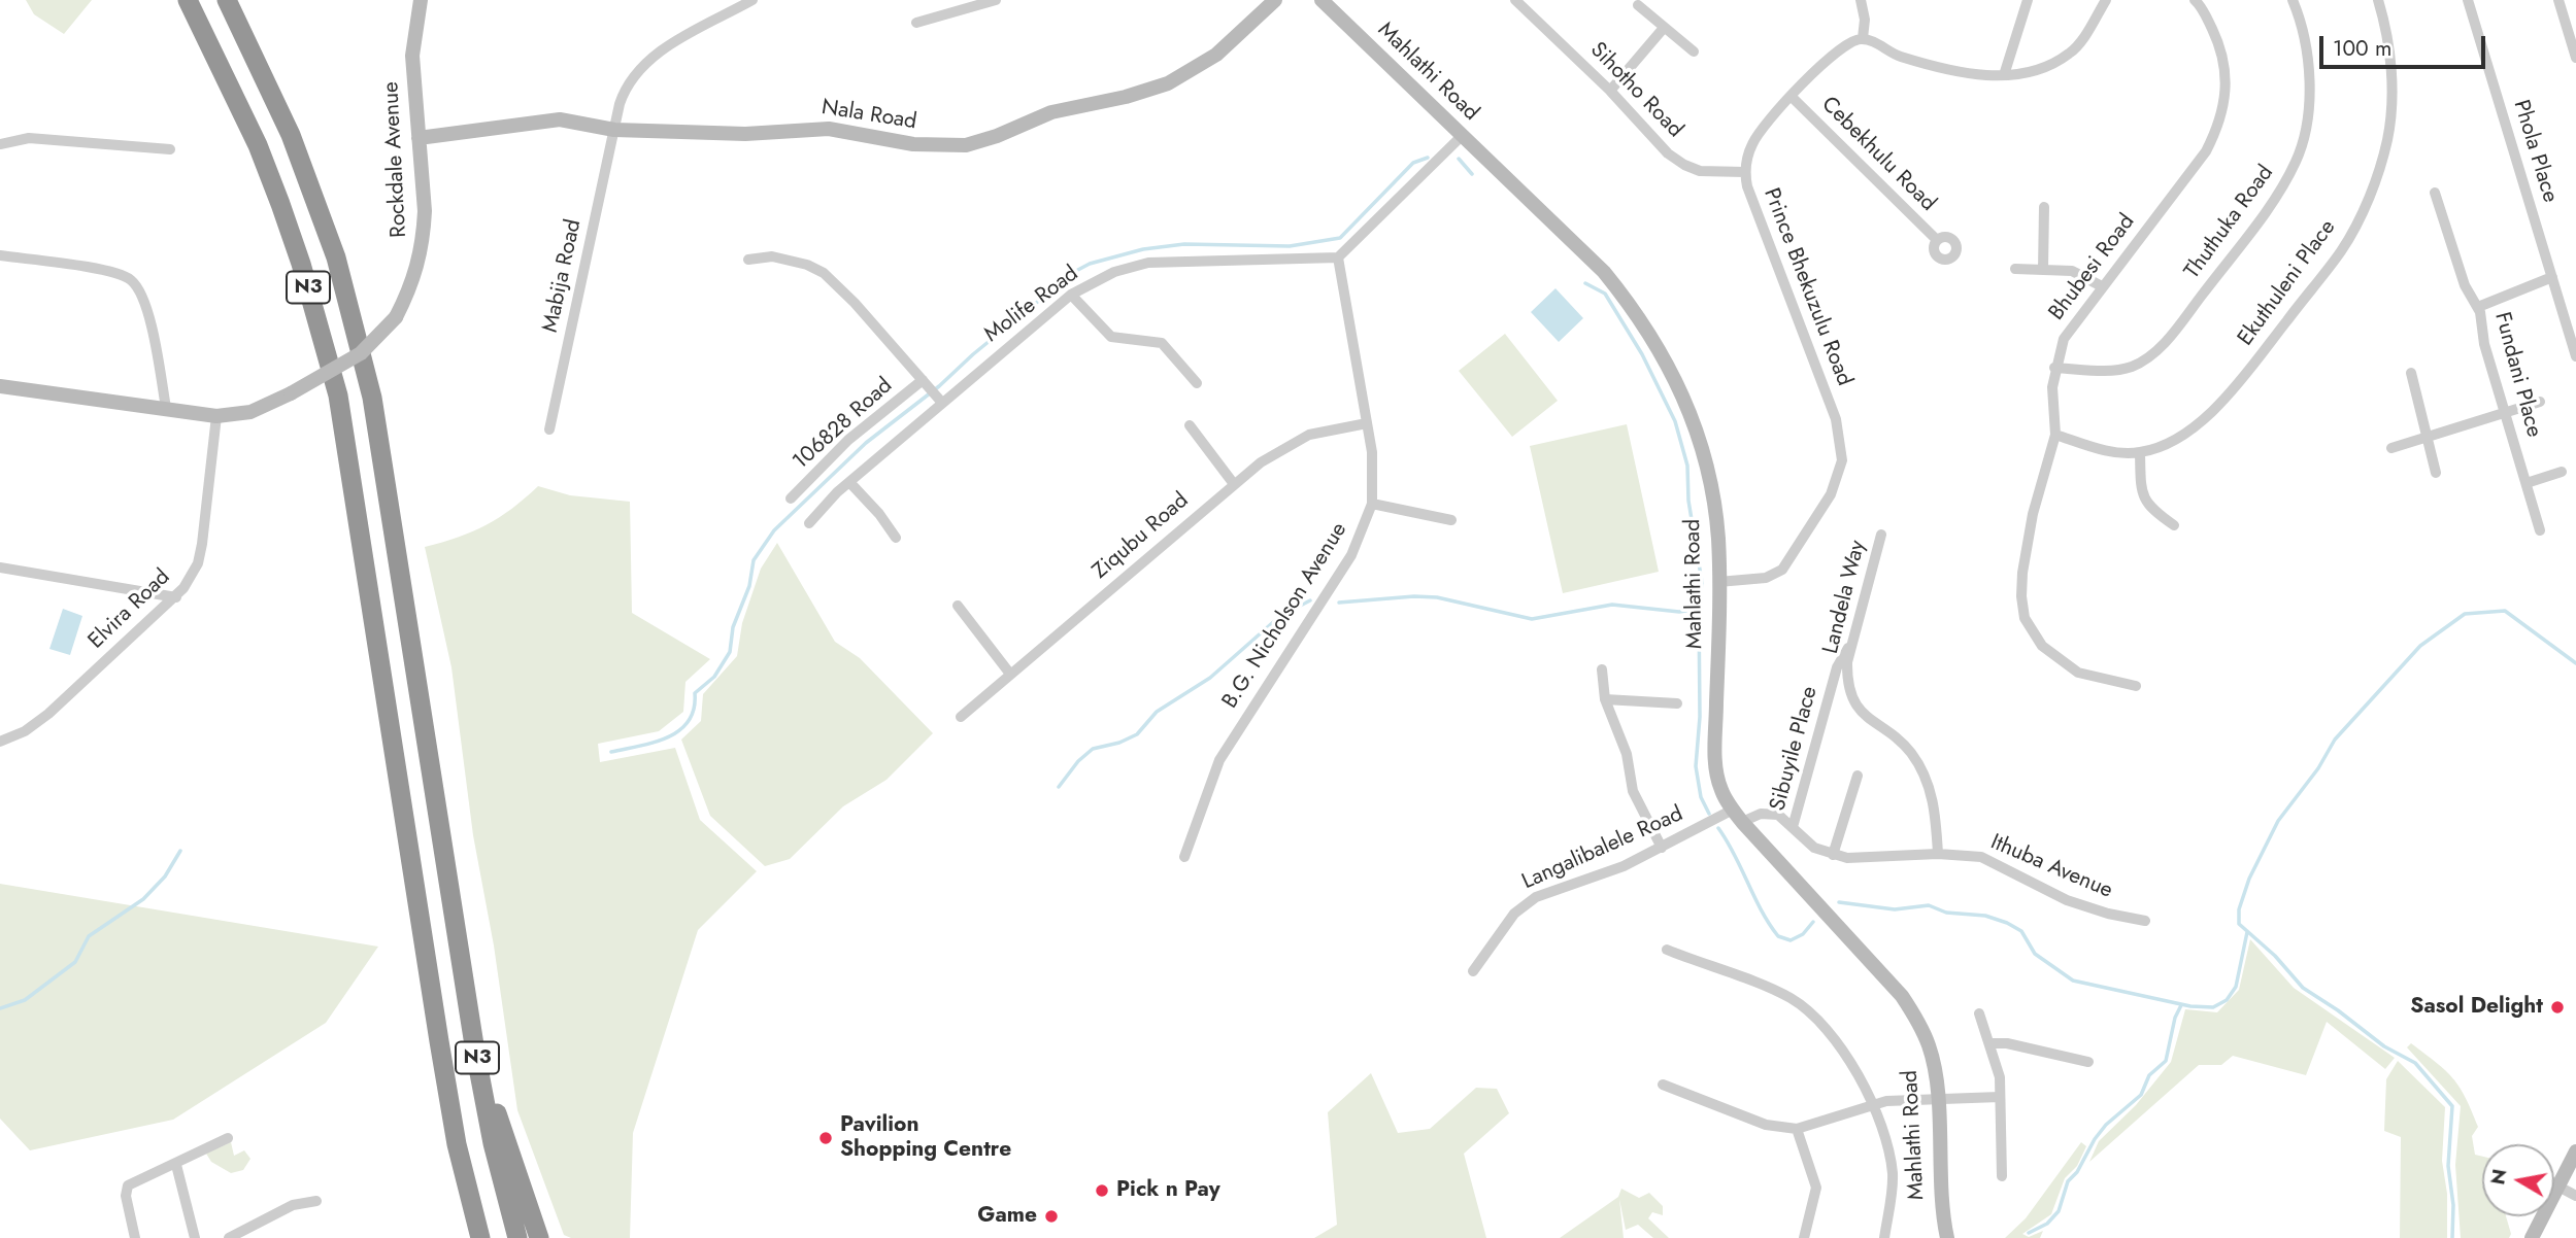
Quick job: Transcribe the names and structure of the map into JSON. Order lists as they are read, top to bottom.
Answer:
{
  "streets": {
    "highway": ["N3"],
    "street": [
      "Mahlathi Road",
      "Sihotho Road",
      "Nala Road",
      "Phola Place",
      "Cebekhulu Road",
      "Rockdale Avenue",
      "Thuthuka Road",
      "Bhubesi Road",
      "Mabija Road",
      "Ekuthuleni Place",
      "Prince Bhekuzulu Road",
      "Molife Road",
      "Fundani Place",
      "106828 Road",
      "Ziqubu Road",
      "Landela Way",
      "Elvira Road",
      "B.G. Nicholson Avenue",
      "Sibuyile Place",
      "Langalibalele Road",
      "Ithuba Avenue"
    ]
  },
  "crossings": [
    ["Mahlathi Road", "Prince Bhekuzulu Road"],
    ["Mahlathi Road", "Langalibalele Road"],
    ["Mahlathi Road", "Ithuba Avenue"],
    ["Sihotho Road", "Prince Bhekuzulu Road"],
    ["Nala Road", "Rockdale Avenue"],
    ["Nala Road", "Mabija Road"],
    ["Phola Place", "Fundani Place"],
    ["Cebekhulu Road", "Prince Bhekuzulu Road"],
    ["Rockdale Avenue", "Elvira Road"],
    ["Thuthuka Road", "Bhubesi Road"],
    ["Bhubesi Road", "Ekuthuleni Place"],
    ["Molife Road", "B.G. Nicholson Avenue"],
    ["Ziqubu Road", "B.G. Nicholson Avenue"],
    ["Landela Way", "Sibuyile Place"],
    ["Landela Way", "Ithuba Avenue"],
    ["Sibuyile Place", "Ithuba Avenue"],
    ["Langalibalele Road", "Ithuba Avenue"]
  ],
  "places": [
    "Sasol Delight",
    "Pavilion Shopping Centre",
    "Pick n Pay",
    "Game"
  ],
  "scale_bar": "100 m",
  "north": "left"
}
